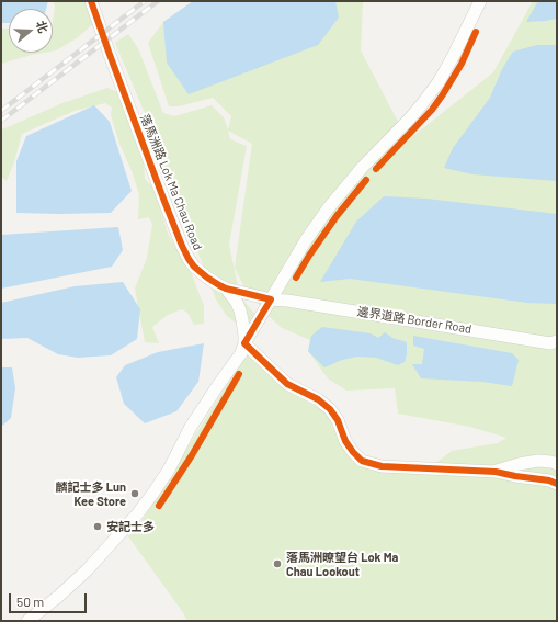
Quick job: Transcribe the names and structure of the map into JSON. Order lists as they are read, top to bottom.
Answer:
{
  "streets": {
    "street": ["落馬洲路 Lok Ma Chau Road", "邊界道路 Border Road"]
  },
  "crossings": [
    ["落馬洲路 Lok Ma Chau Road", "邊界道路 Border Road"]
  ],
  "places": ["麟記士多 Lun Kee Store", "安記士多", "落馬洲暸望台 Lok Ma Chau Lookout"],
  "scale_bar": "50 m",
  "north": "right"
}
